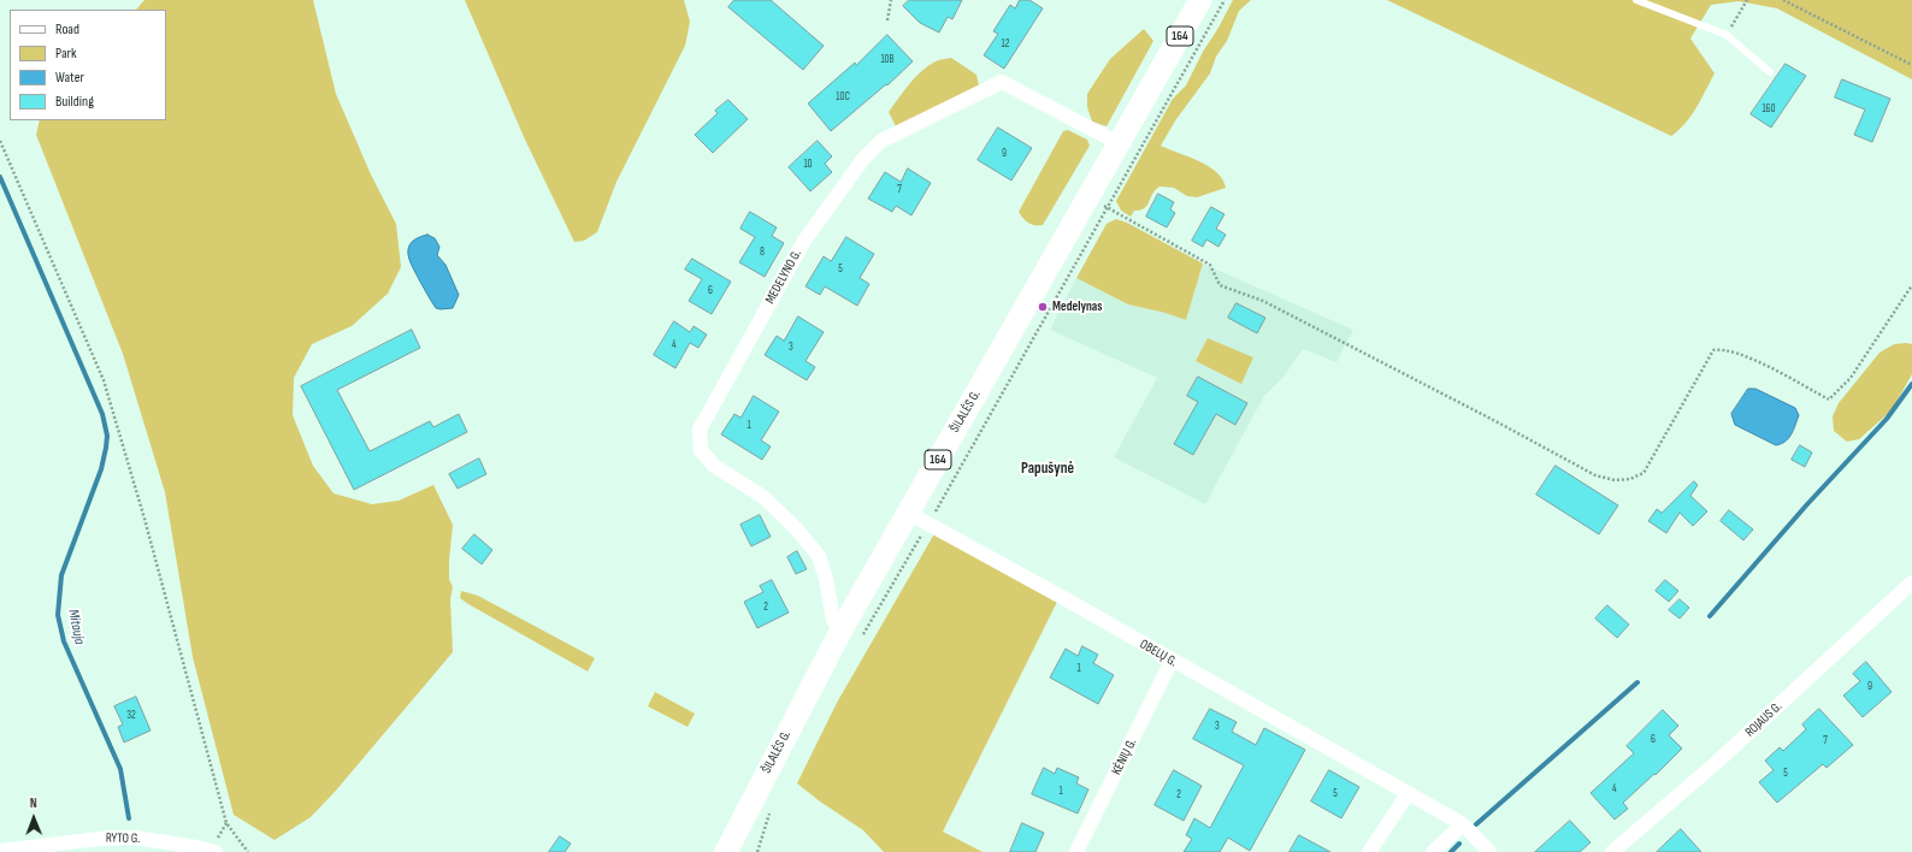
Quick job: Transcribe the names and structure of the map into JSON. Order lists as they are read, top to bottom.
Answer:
{
  "streets": {
    "main road": ["164", "ŠILALĖS G."],
    "street": [
      "MEDELYNO G.",
      "OBELŲ G.",
      "ROJAUS G.",
      "KĖNIŲ G.",
      "RYTO G."
    ]
  },
  "crossings": [
    ["MEDELYNO G.", "ŠILALĖS G."],
    ["ŠILALĖS G.", "OBELŲ G."],
    ["OBELŲ G.", "KĖNIŲ G."]
  ],
  "districts": ["Papušynė"],
  "water": ["Mitauja"],
  "places": ["Medelynas"],
  "house_numbers": [
    "12",
    "10B",
    "10C",
    "160",
    "9",
    "10",
    "7",
    "8",
    "5",
    "6",
    "4",
    "3",
    "1",
    "2",
    "1",
    "9",
    "32",
    "3",
    "6",
    "7",
    "5",
    "4",
    "1",
    "5",
    "2"
  ],
  "legend": [
    "Road",
    "Park",
    "Water",
    "Building"
  ],
  "north": "top"
}
